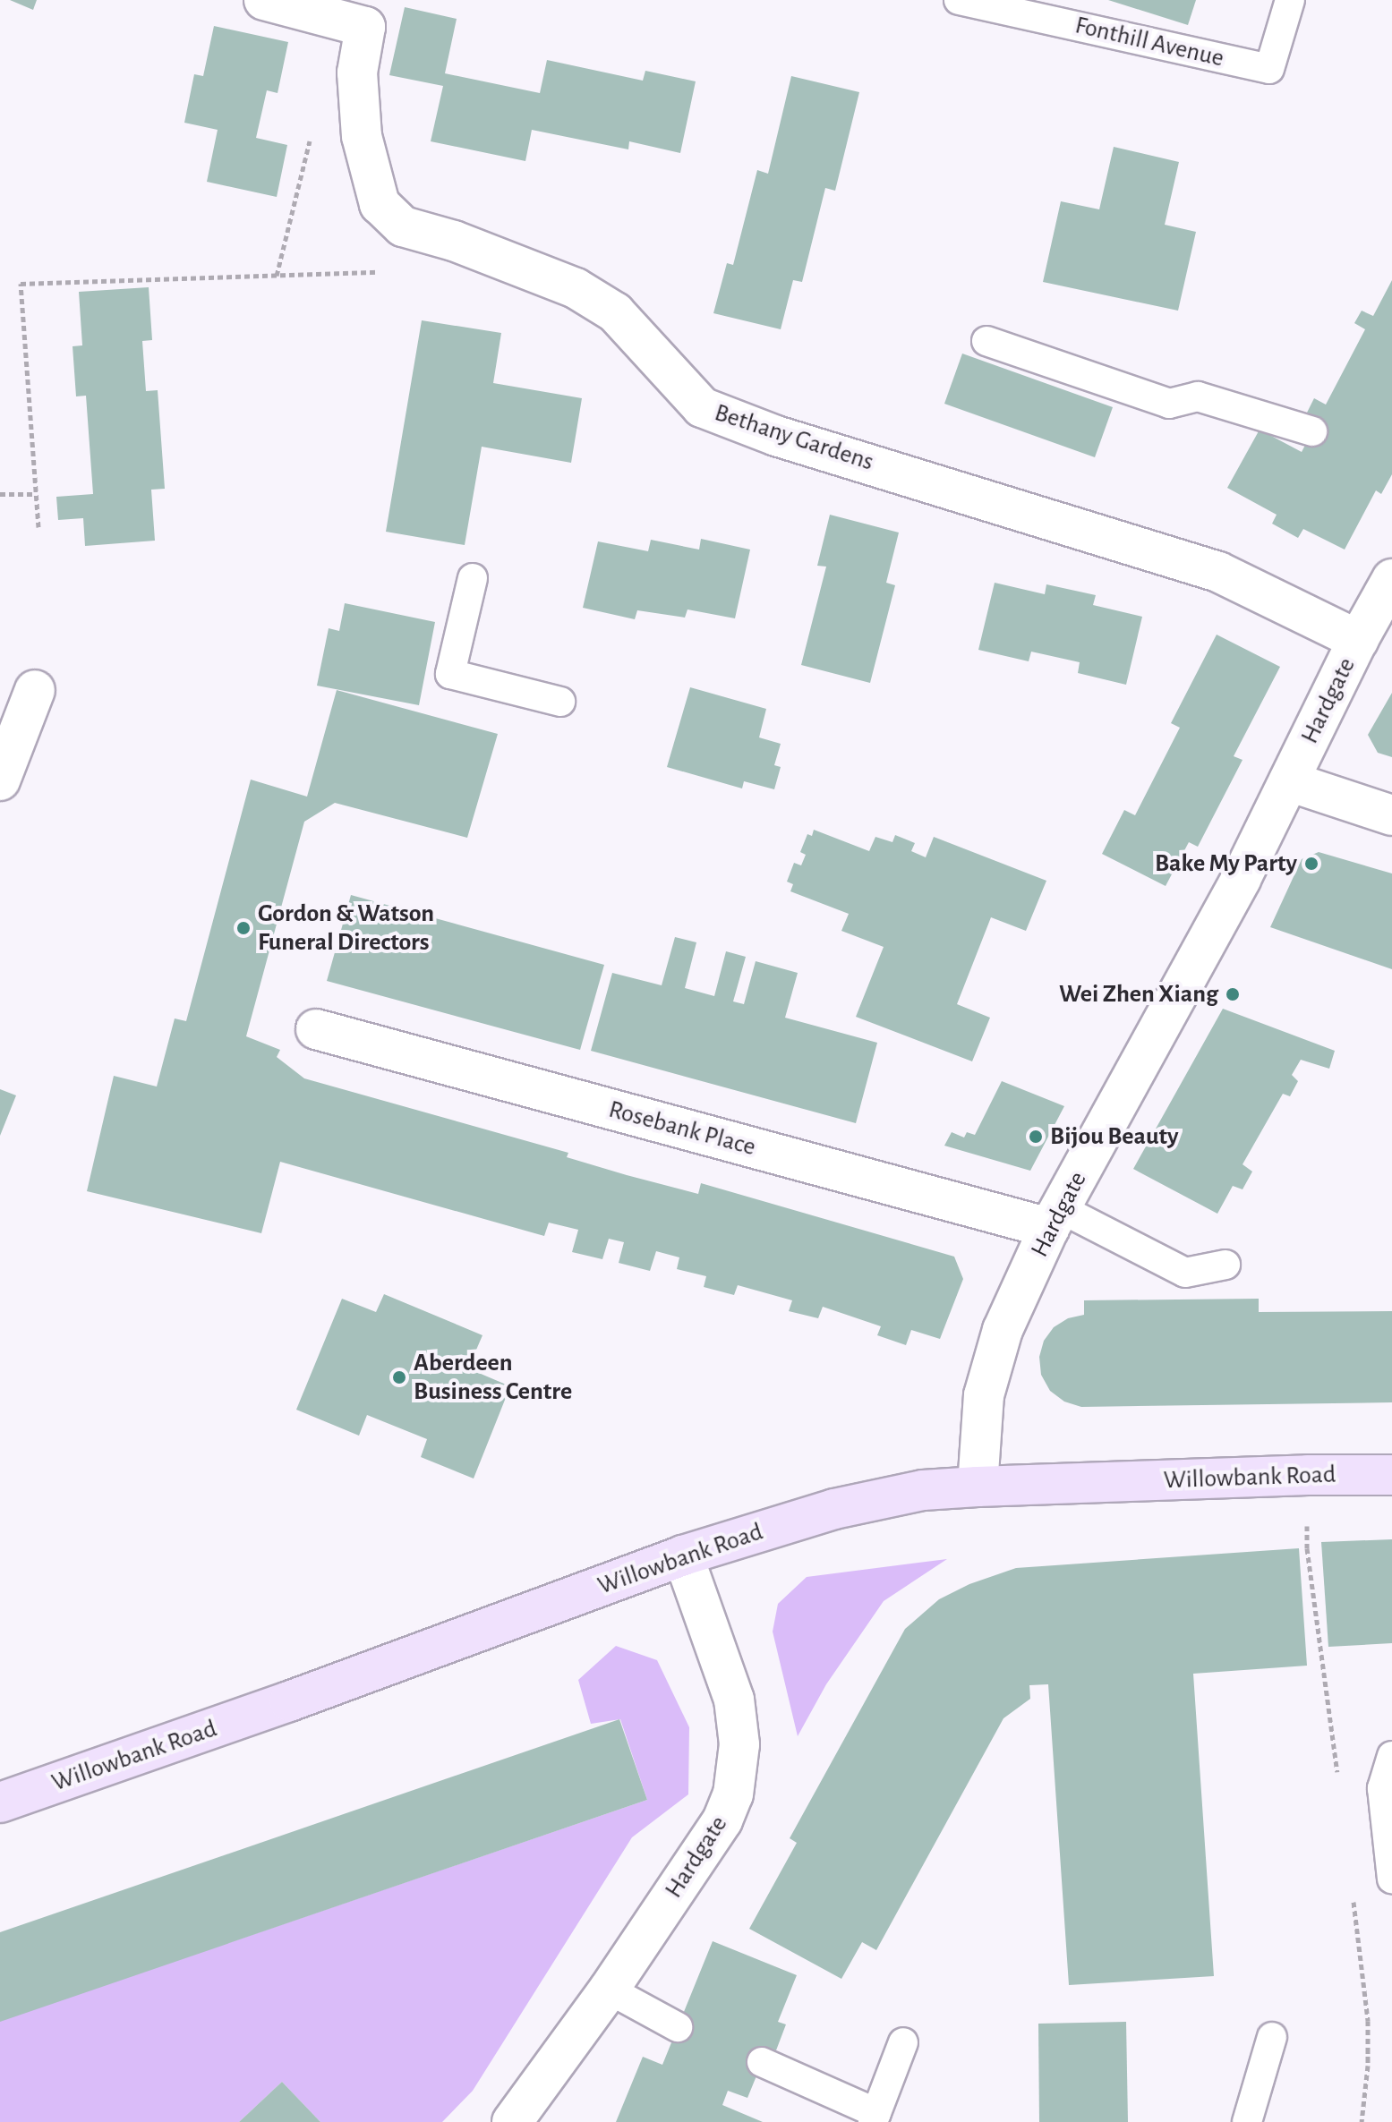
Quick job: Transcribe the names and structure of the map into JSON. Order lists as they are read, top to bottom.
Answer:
{
  "streets": {
    "street": [
      "Bethany Gardens",
      "Hardgate",
      "Rosebank Place",
      "Willowbank Road"
    ],
    "lane": ["Fonthill Avenue"]
  },
  "crossings": [
    ["Bethany Gardens", "Hardgate"],
    ["Hardgate", "Rosebank Place"],
    ["Hardgate", "Willowbank Road"]
  ],
  "places": [
    "Bake My Party",
    "Gordon & Watson Funeral Directors",
    "Wei Zhen Xiang",
    "Bijou Beauty",
    "Aberdeen Business Centre"
  ]
}
